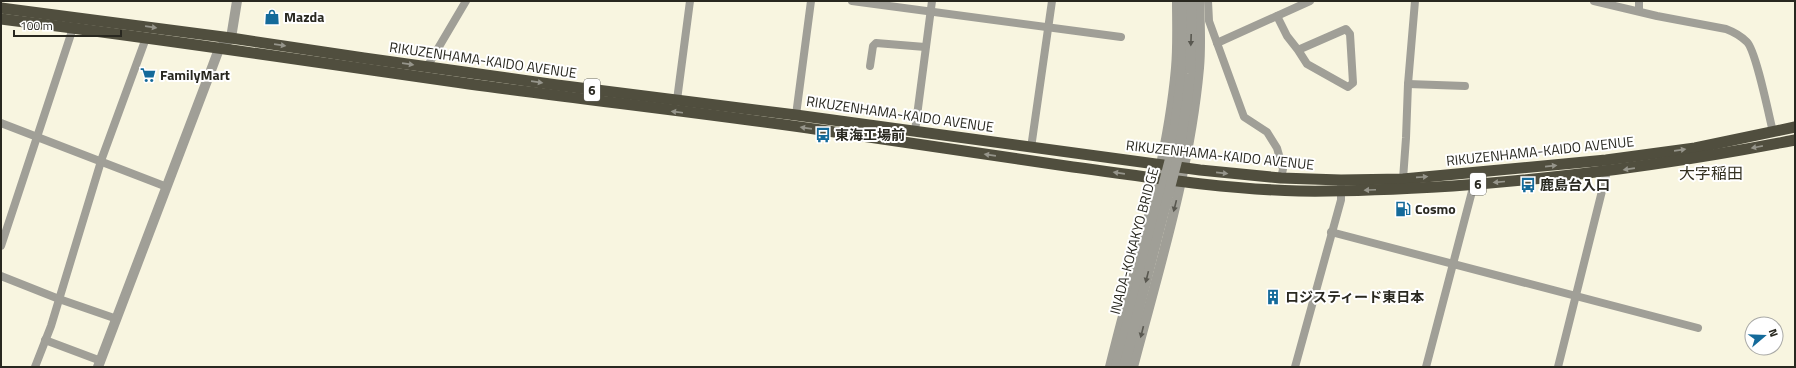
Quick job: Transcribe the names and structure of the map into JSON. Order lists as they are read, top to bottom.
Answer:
{
  "streets": {
    "highway": ["RIKUZENHAMA-KAIDO AVENUE", "6"],
    "street": ["INADA-KOKAKYO BRIDGE"]
  },
  "districts": ["大字稲田"],
  "places": {
    "shop": ["Mazda"],
    "supermarket": ["FamilyMart"],
    "bus stop": ["東海工場前", "鹿島台入口"],
    "fuel station": ["Cosmo"],
    "building": ["ロジスティード東日本"]
  },
  "scale_bar": "100 m",
  "north": "right"
}
